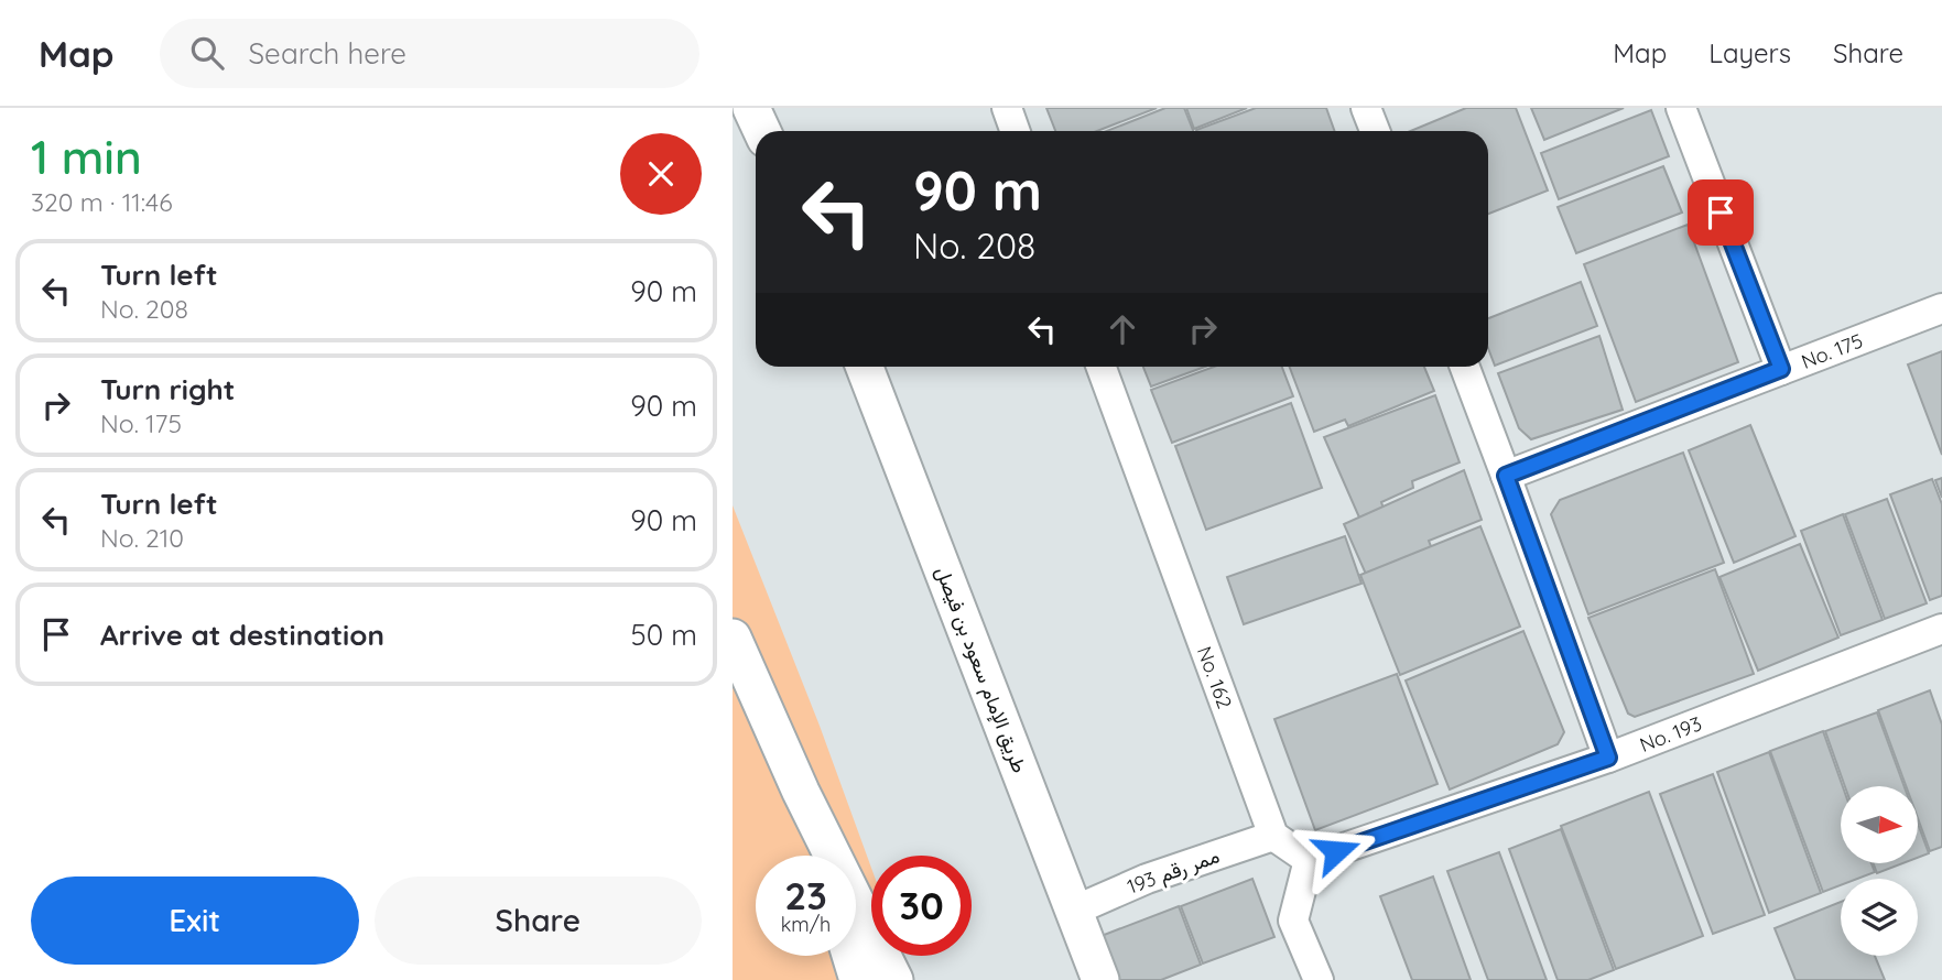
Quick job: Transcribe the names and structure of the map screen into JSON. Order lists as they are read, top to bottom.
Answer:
{
  "streets": {
    "main road": ["طريق الإمام سعود بن فيصل"],
    "street": [
      "No. 175",
      "No. 162",
      "No. 193",
      "ممر رقم 193"
    ]
  },
  "crossings": [
    ["طريق الإمام سعود بن فيصل", "ممر رقم 193"],
    ["No. 162", "ممر رقم 193"]
  ],
  "north": "right",
  "page": {
    "header": "Map",
    "search": "Search here",
    "nav": ["Map", "Layers", "Share"],
    "heading": ["1 min", "320 m · 11:46"],
    "turn": ["90 m", "No. 208"],
    "list": [
      {
        "name": "Turn left",
        "note": "No. 208",
        "value": "90 m"
      },
      {
        "name": "Turn right",
        "note": "No. 175",
        "value": "90 m"
      },
      {
        "name": "Turn left",
        "note": "No. 210",
        "value": "90 m"
      },
      {
        "name": "Arrive at destination",
        "value": "50 m"
      }
    ],
    "speed": "23 km/h",
    "limit": "30",
    "buttons": ["Exit", "Share"]
  }
}
